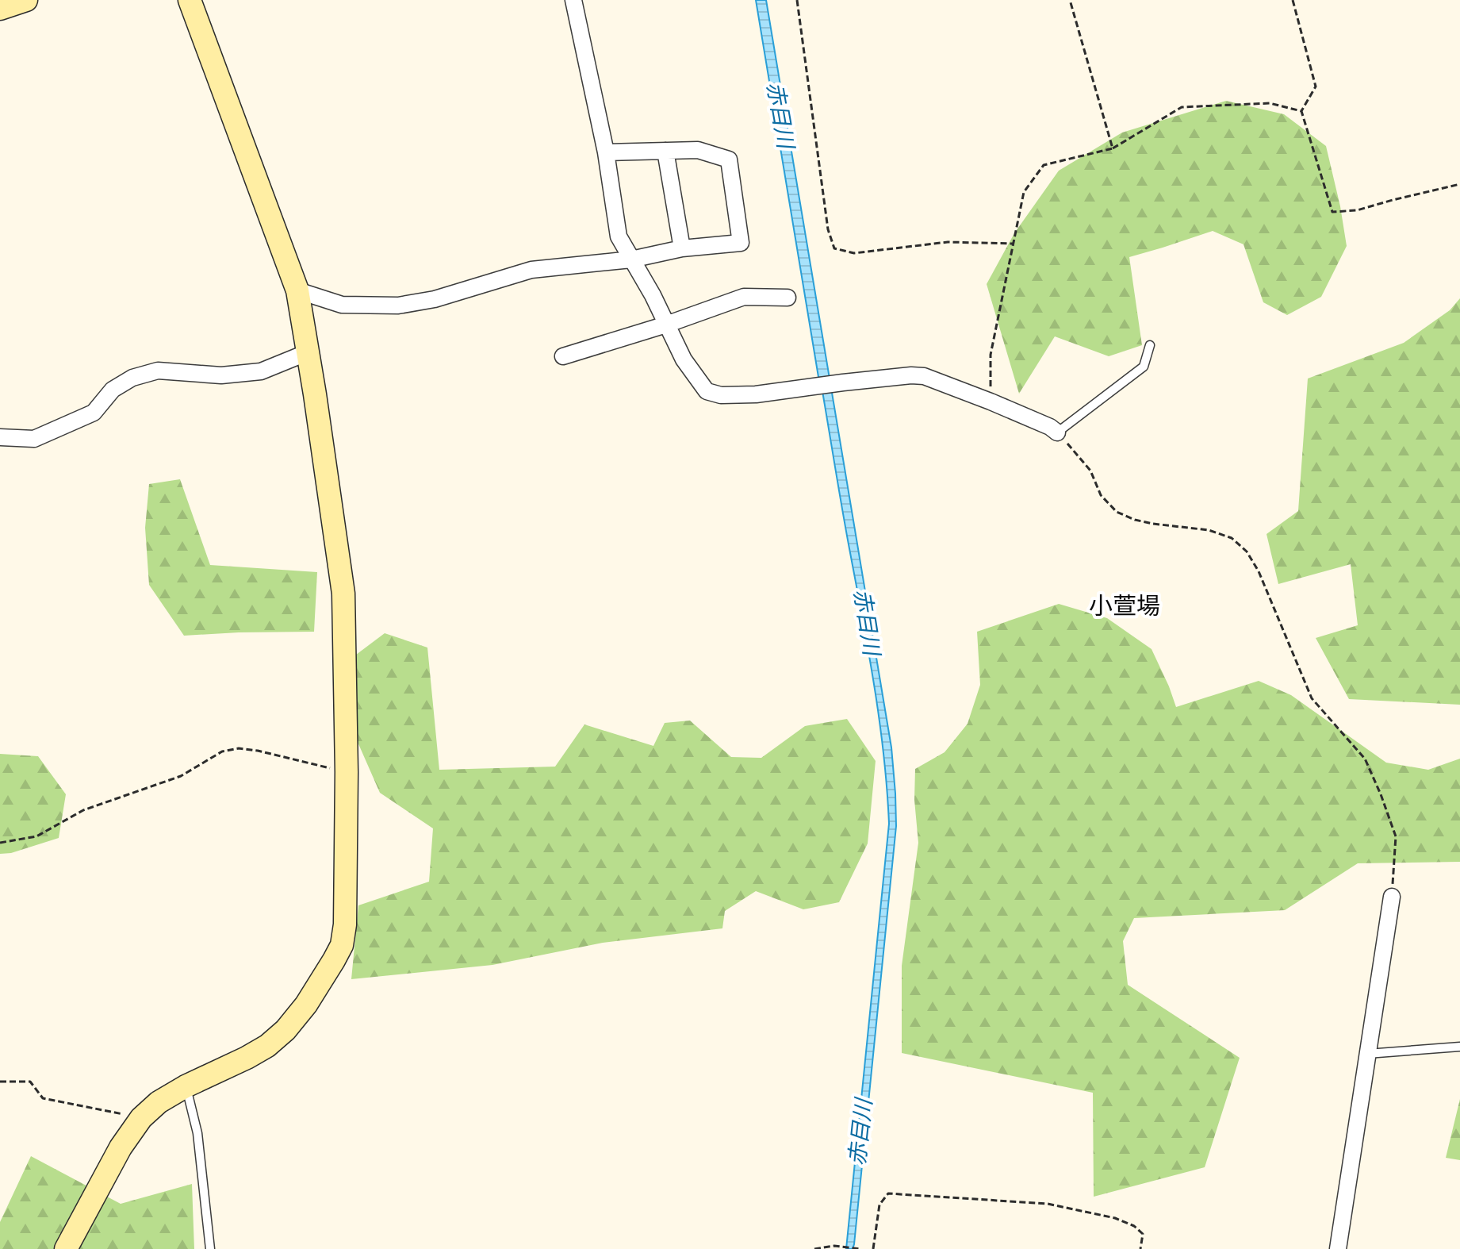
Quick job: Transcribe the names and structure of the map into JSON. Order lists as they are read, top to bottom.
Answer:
{
  "districts": ["小萱場"],
  "water": ["赤目川"]
}
